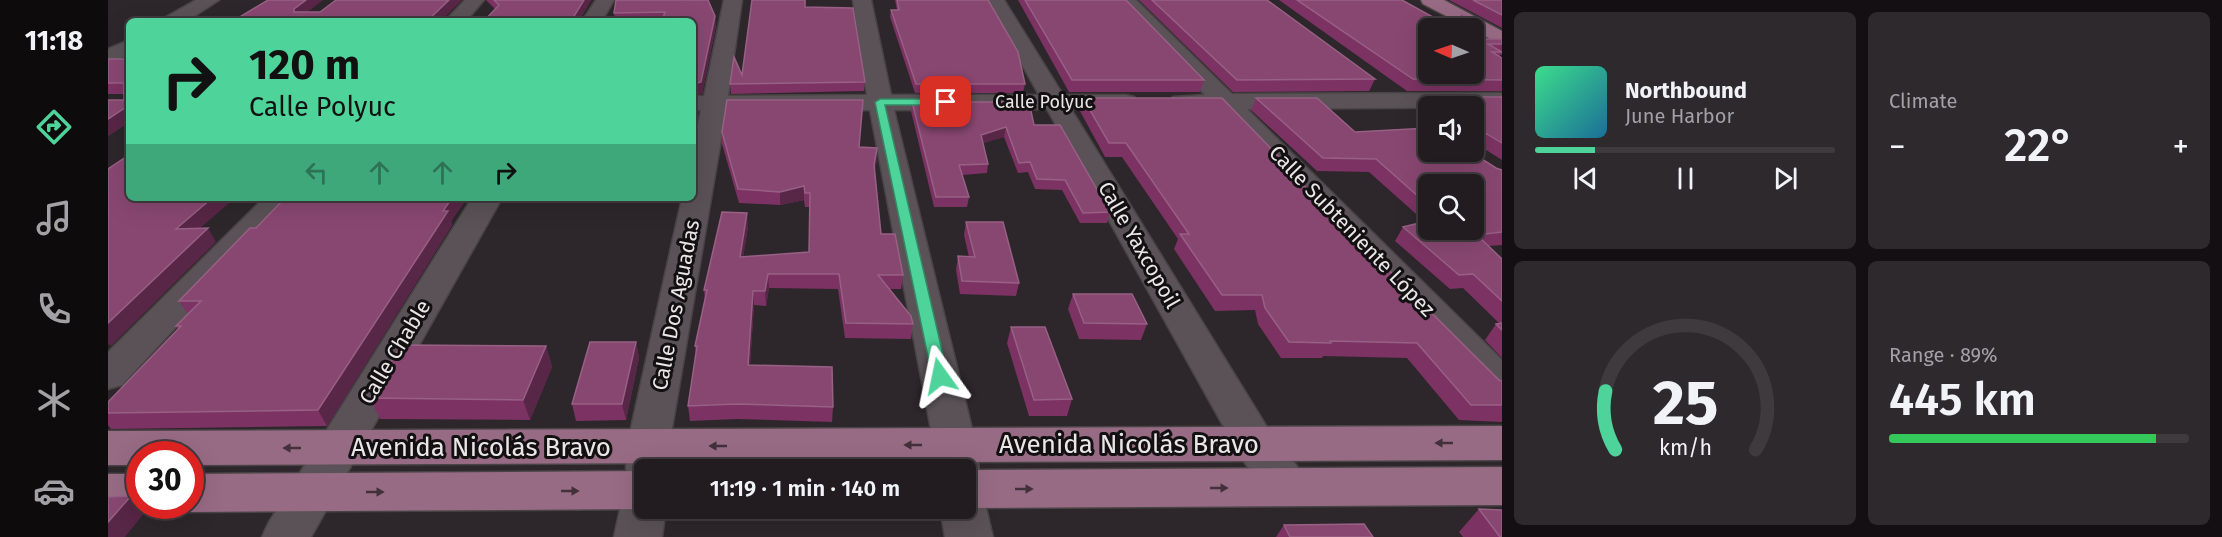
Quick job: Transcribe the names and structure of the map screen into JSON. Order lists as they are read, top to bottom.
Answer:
{
  "streets": {
    "main road": ["Avenida Nicolás Bravo"],
    "street": [
      "Calle Polyuc",
      "Calle Subteniente López",
      "Calle Yaxcopoil",
      "Calle Dos Aguadas",
      "Calle Chable"
    ]
  },
  "crossings": [
    ["Calle Polyuc", "Calle Subteniente López"],
    ["Calle Polyuc", "Calle Yaxcopoil"],
    ["Calle Polyuc", "Calle Dos Aguadas"],
    ["Calle Yaxcopoil", "Avenida Nicolás Bravo"],
    ["Calle Dos Aguadas", "Avenida Nicolás Bravo"],
    ["Calle Chable", "Avenida Nicolás Bravo"]
  ],
  "north": "left",
  "page": {
    "tabs": "11:18",
    "tile": [
      "Climate",
      ["Range · 89%", "445 km"]
    ],
    "turn": ["120 m", "Calle Polyuc"],
    "song": ["Northbound", "June Harbor"],
    "heat": ["−", "22°", "+"],
    "limit": "30",
    "trip": "11:19 · 1 min · 140 m",
    "gauge": ["25", "km/h"]
  }
}
